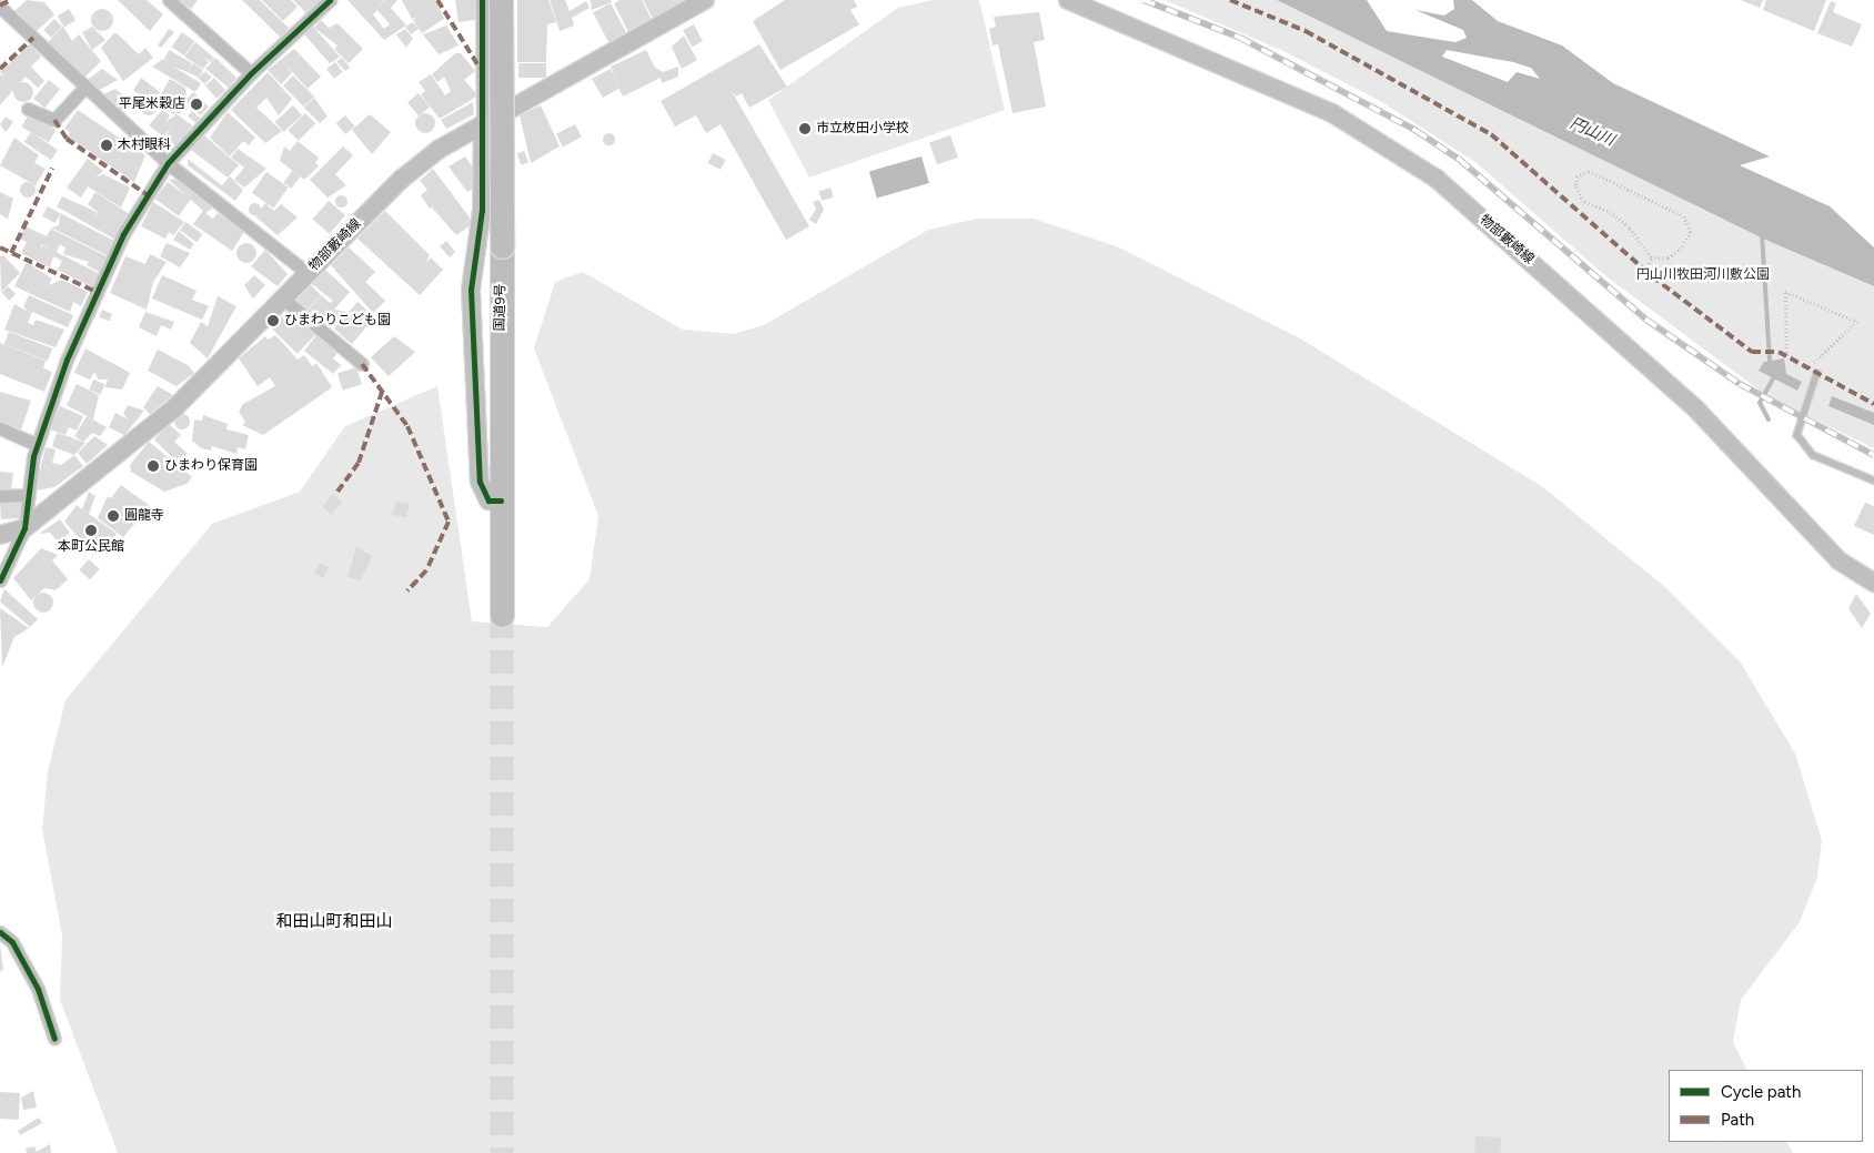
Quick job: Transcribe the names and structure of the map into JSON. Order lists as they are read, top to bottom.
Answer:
{
  "streets": {
    "highway": ["国道9号"],
    "main road": ["物部藪崎線"]
  },
  "districts": ["和田山町和田山"],
  "water": ["円山川"],
  "parks": ["円山川牧田河川敷公園"],
  "places": [
    "平尾米穀店",
    "市立枚田小学校",
    "木村眼科",
    "ひまわりこども園",
    "ひまわり保育園",
    "圓龍寺",
    "本町公民館"
  ],
  "legend": ["Cycle path", "Path"]
}
